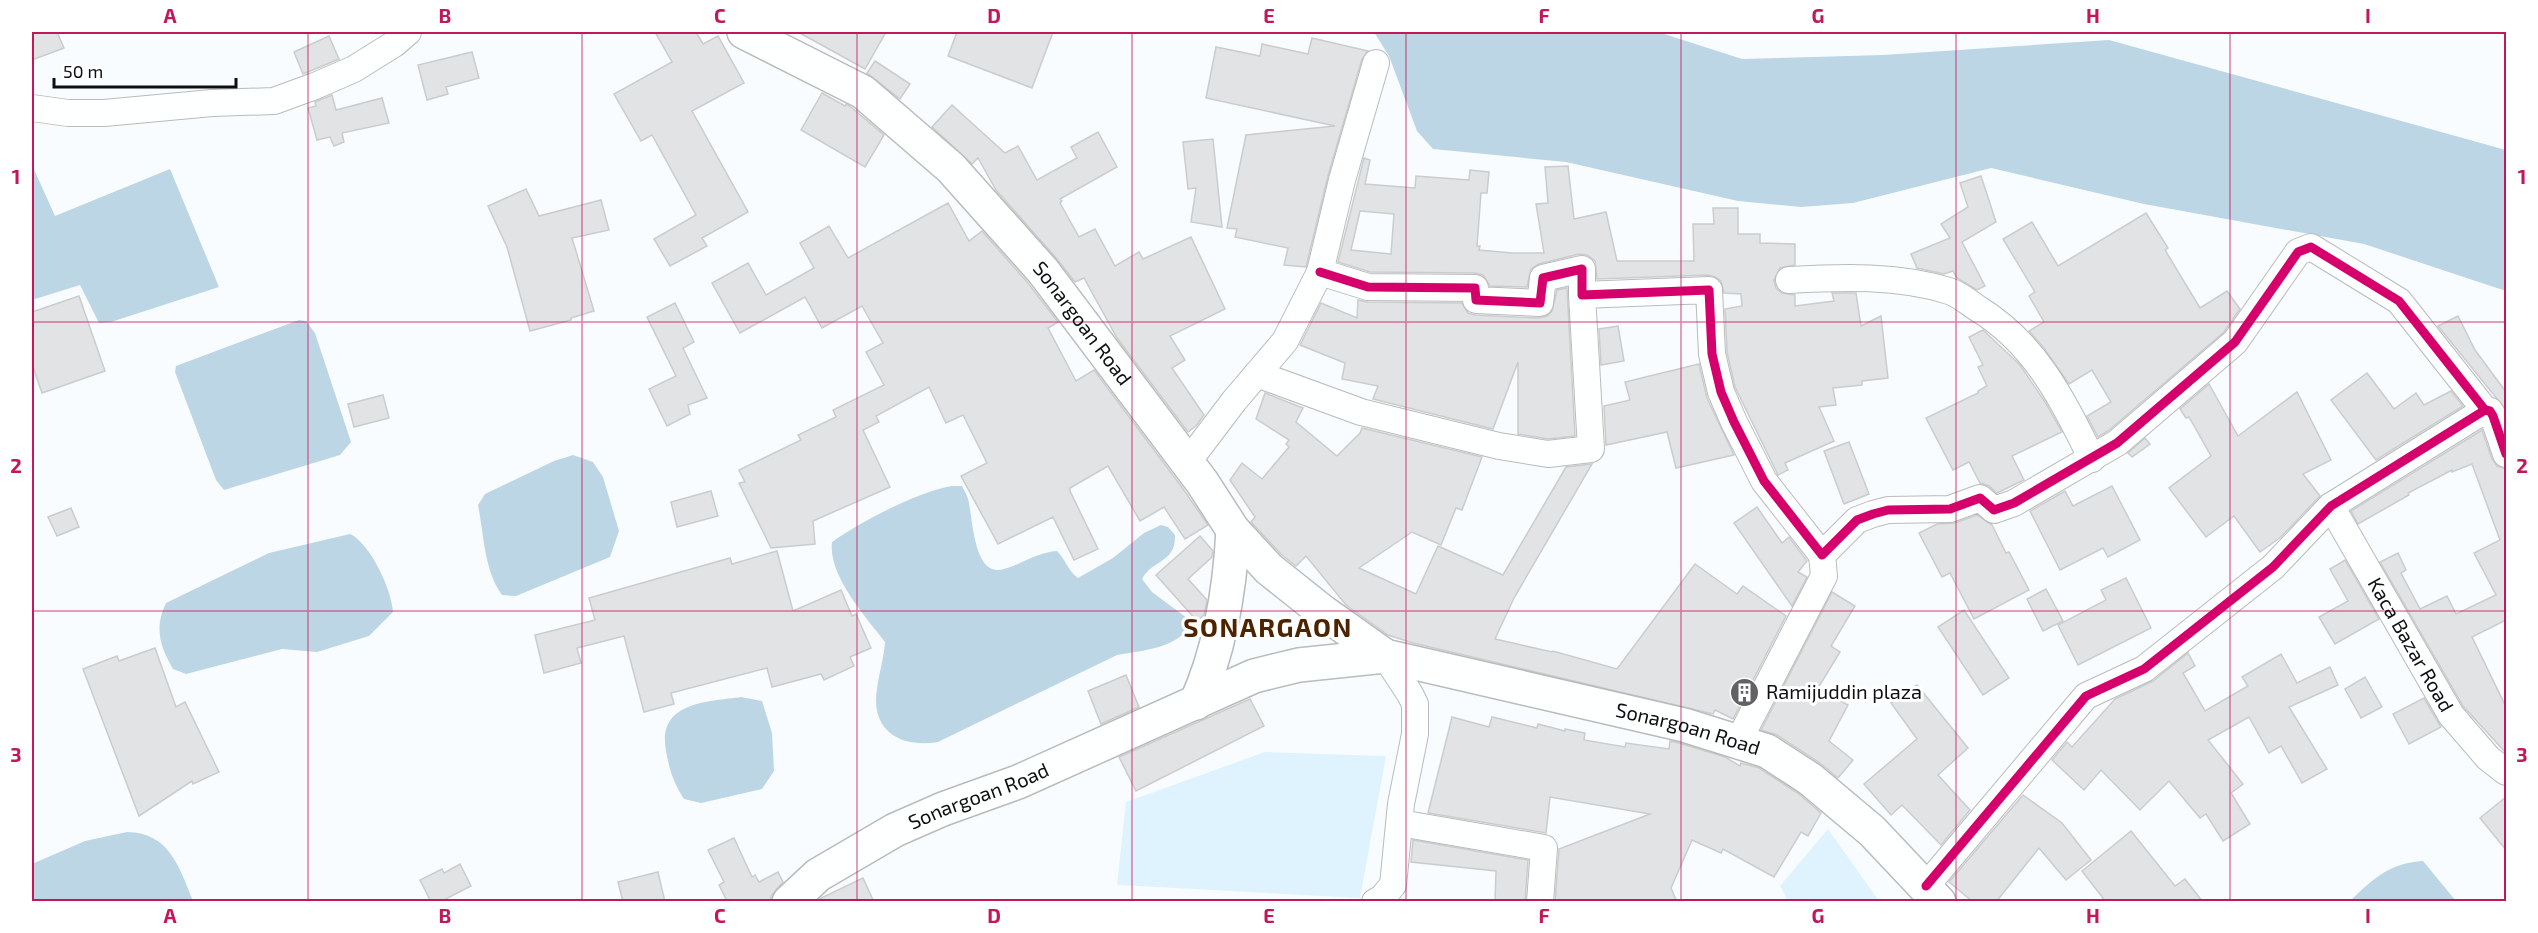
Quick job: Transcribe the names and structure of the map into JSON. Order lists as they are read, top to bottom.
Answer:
{
  "streets": {
    "main road": ["Sonargoan Road"],
    "street": ["Kaca Bazar Road"]
  },
  "districts": ["SONARGAON"],
  "places": {
    "building": ["Ramijuddin plaza"]
  },
  "scale_bar": "50 m",
  "grid": {
    "columns": [
      "A",
      "B",
      "C",
      "D",
      "E",
      "F",
      "G",
      "H",
      "I"
    ],
    "rows": ["1", "2", "3"]
  }
}
